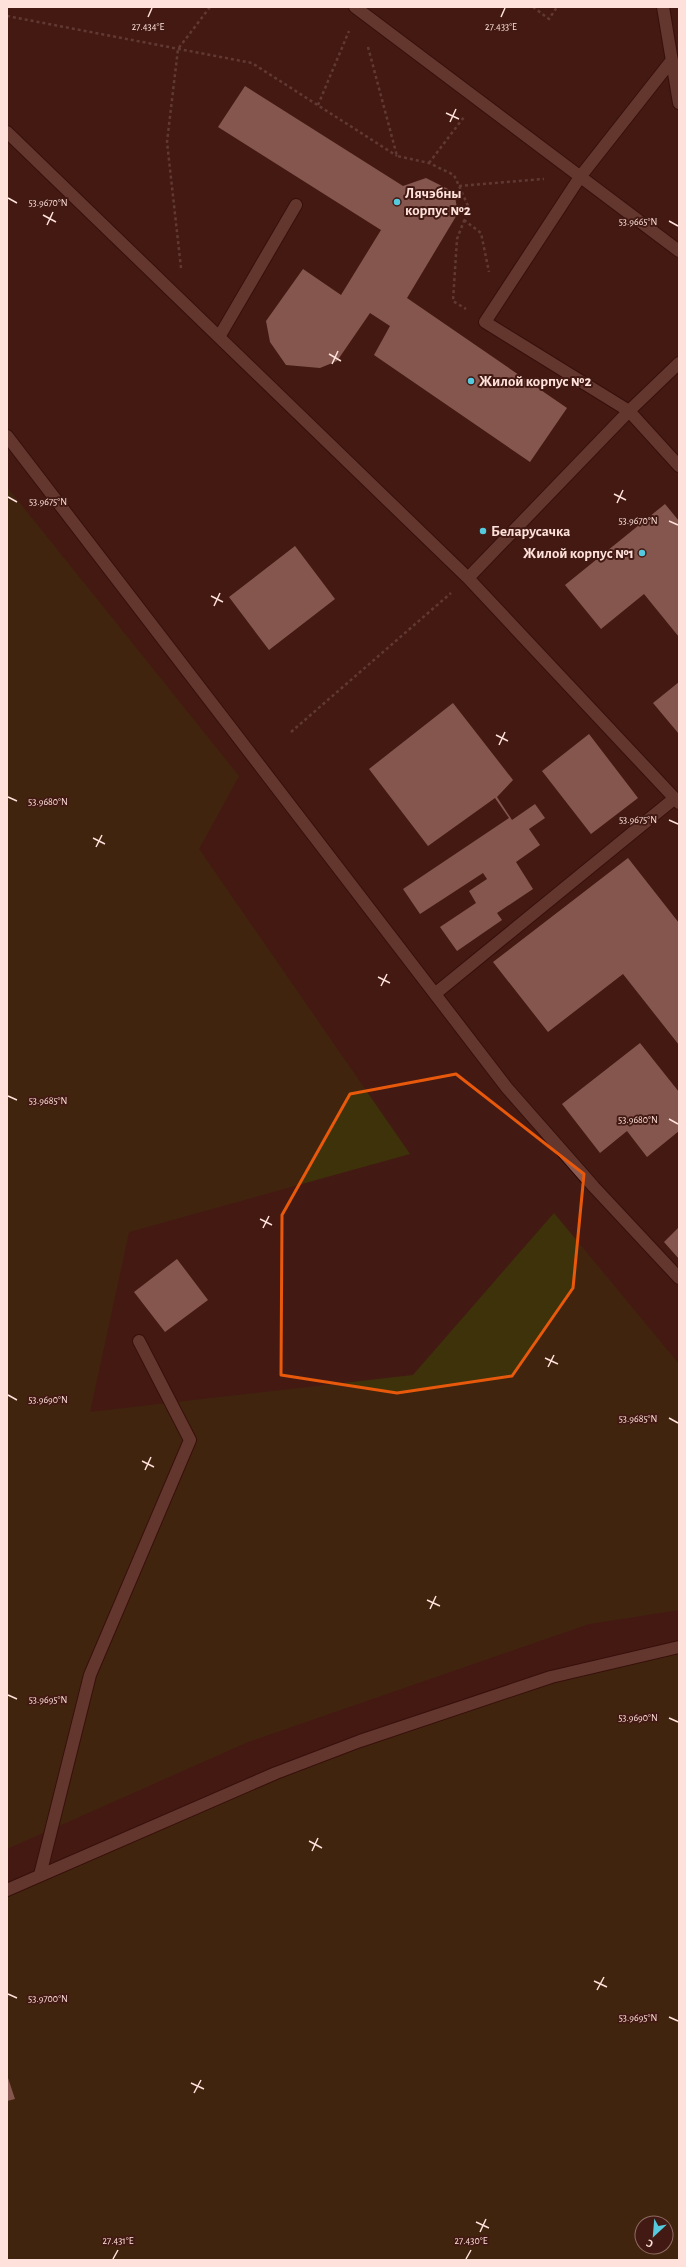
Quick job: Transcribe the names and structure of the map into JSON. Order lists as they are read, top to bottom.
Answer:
{
  "places": [
    "Лячэбны корпус №2",
    "Жилой корпус №2",
    "Беларусачка",
    "Жилой корпус №1"
  ],
  "north": "bottom left",
  "coordinates": [
    "27.434°E",
    "27.433°E",
    "53.9670°N",
    "53.9665°N",
    "53.9675°N",
    "53.9680°N",
    "53.9685°N",
    "53.9690°N",
    "53.9695°N",
    "53.9700°N",
    "27.431°E",
    "27.430°E"
  ]
}
